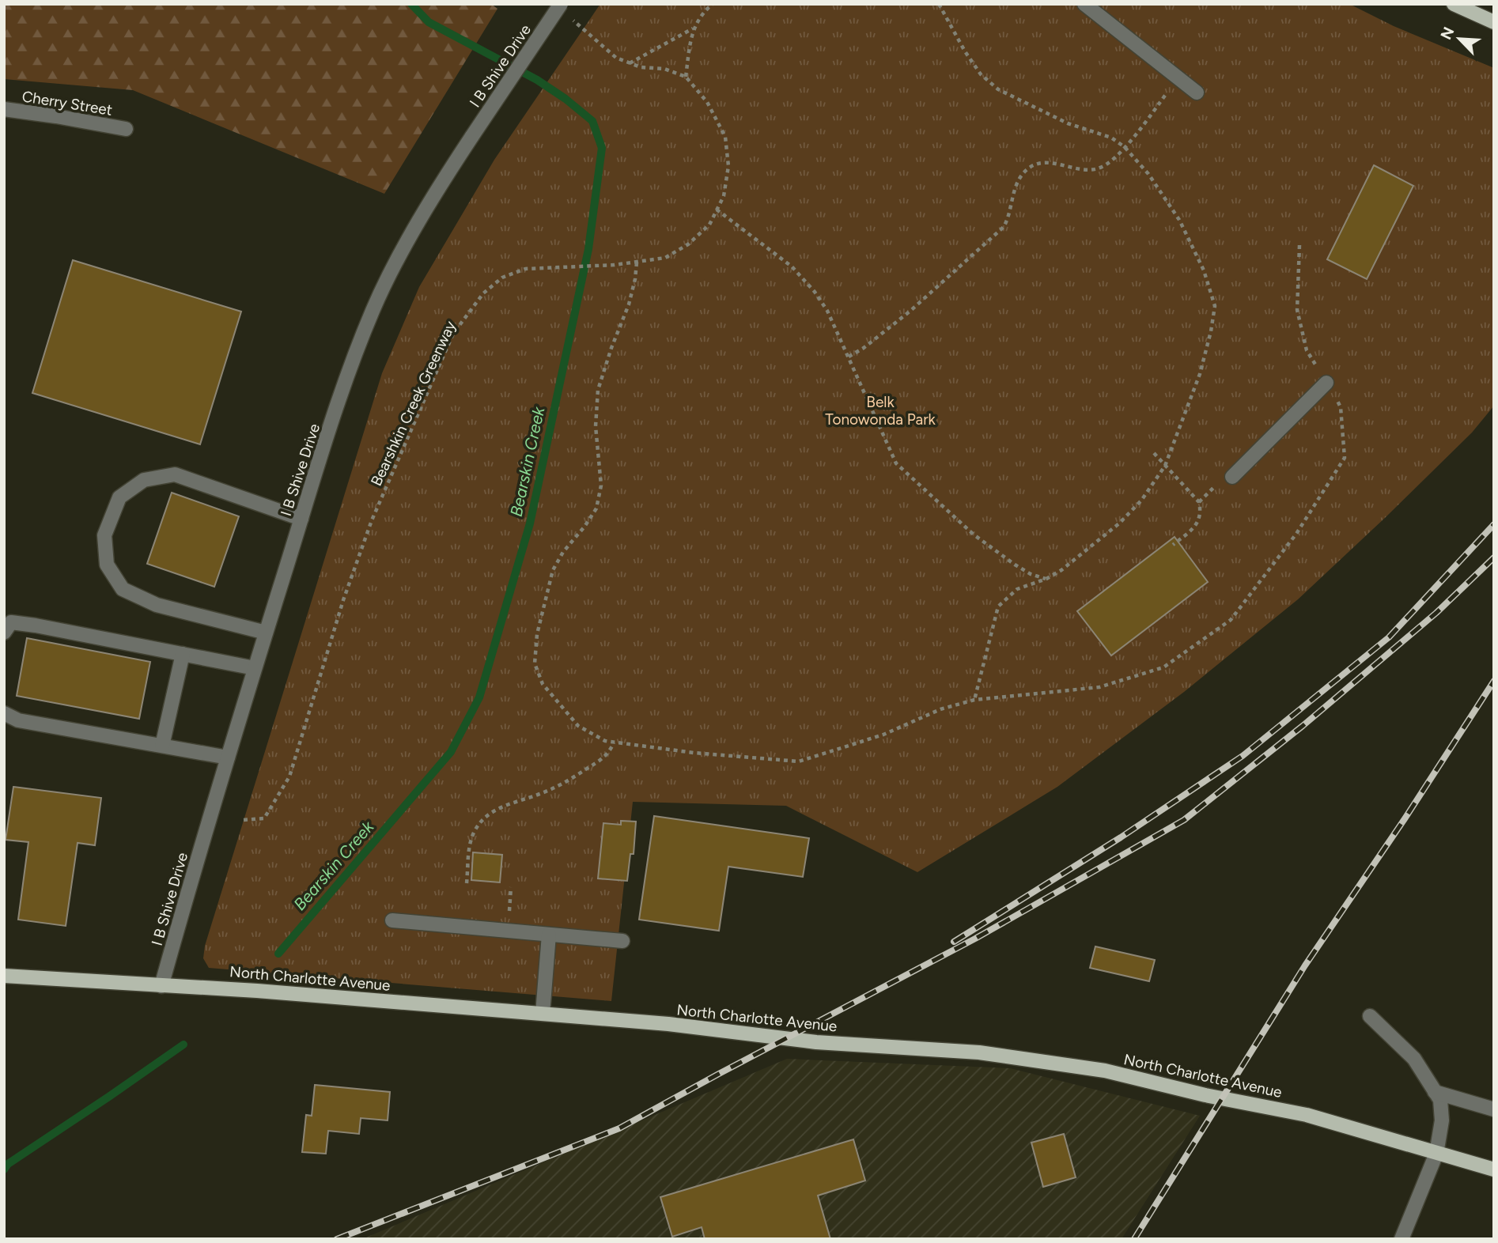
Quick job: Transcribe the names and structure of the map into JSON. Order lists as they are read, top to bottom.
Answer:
{
  "streets": {
    "main road": ["North Charlotte Avenue"],
    "street": ["I B Shive Drive", "Cherry Street"],
    "path": ["Bearshkin Creek Greenway"]
  },
  "crossings": [
    ["I B Shive Drive", "North Charlotte Avenue"]
  ],
  "water": ["Bearskin Creek"],
  "parks": ["Belk Tonowonda Park"],
  "north": "top left"
}
